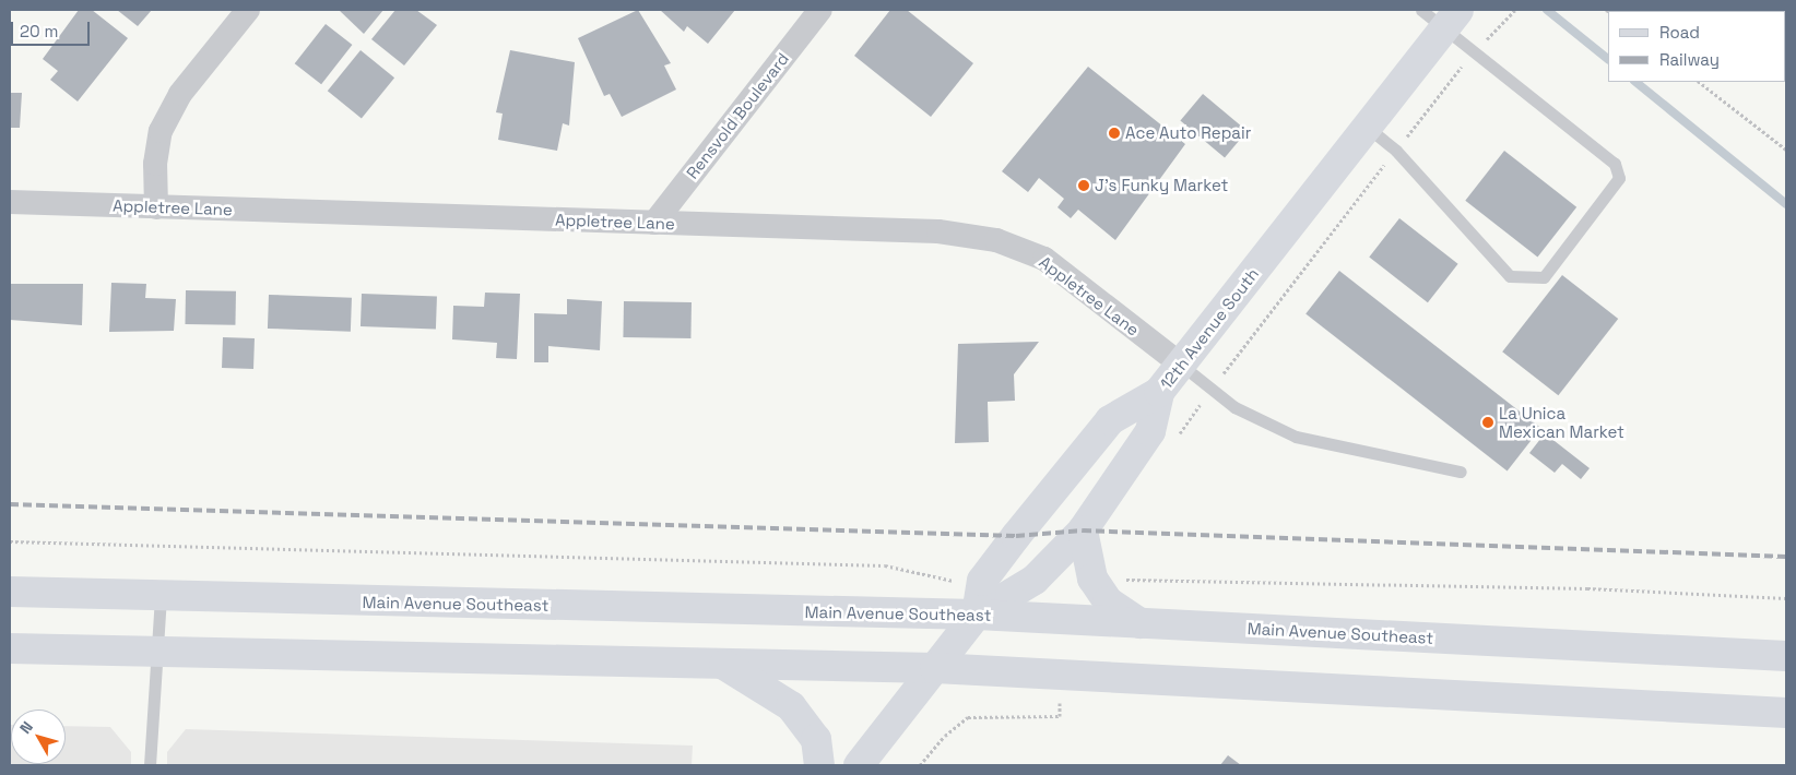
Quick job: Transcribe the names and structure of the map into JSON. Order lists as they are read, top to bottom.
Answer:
{
  "streets": {
    "main road": ["12th Avenue South", "Main Avenue Southeast"],
    "street": ["Rensvold Boulevard", "Appletree Lane"]
  },
  "crossings": [
    ["Rensvold Boulevard", "Appletree Lane"],
    ["Appletree Lane", "12th Avenue South"],
    ["12th Avenue South", "Main Avenue Southeast"]
  ],
  "places": ["Ace Auto Repair", "J's Funky Market", "La Unica Mexican Market"],
  "legend": ["Road", "Railway"],
  "scale_bar": "20 m",
  "north": "top left"
}
